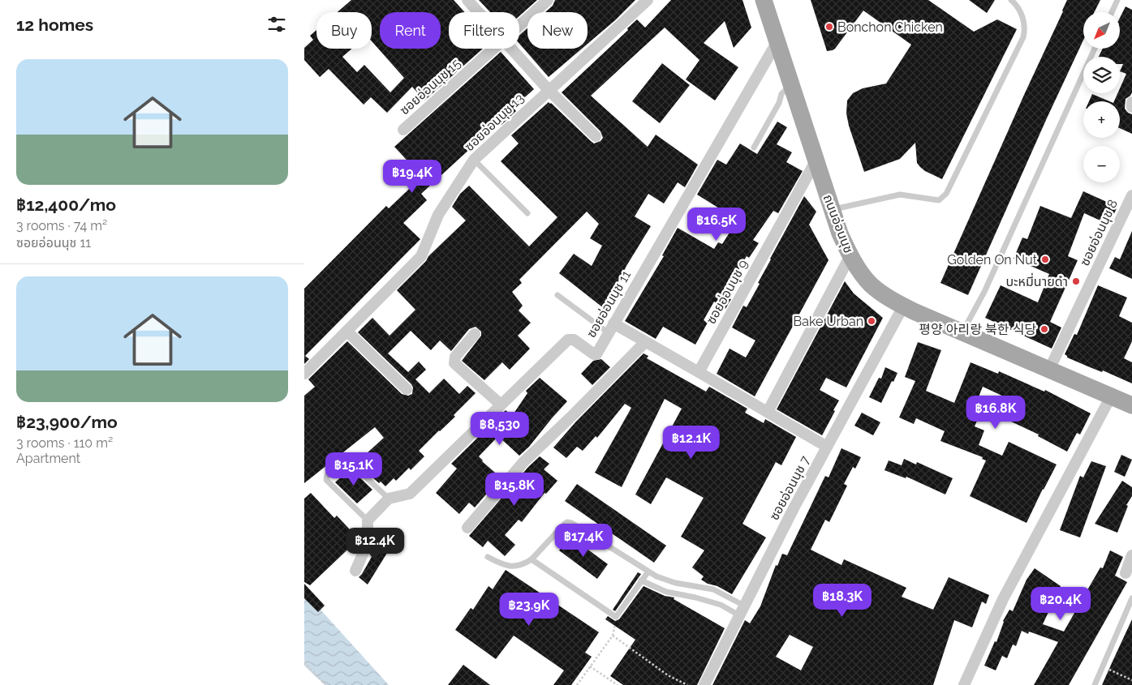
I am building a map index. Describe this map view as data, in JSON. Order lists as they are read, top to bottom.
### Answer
{
  "streets": {
    "main road": ["ถนนอ่อนนุช"],
    "street": [
      "ซอยอ่อนนุช 15",
      "ซอยอ่อนนุช 13",
      "ซอยอ่อนนุช 8",
      "ซอยอ่อนนุช 9",
      "ซอยอ่อนนุช 11",
      "ซอยอ่อนนุช 7"
    ]
  },
  "crossings": [
    ["ถนนอ่อนนุช", "ซอยอ่อนนุช 8"],
    ["ถนนอ่อนนุช", "ซอยอ่อนนุช 9"],
    ["ถนนอ่อนนุช", "ซอยอ่อนนุช 11"],
    ["ถนนอ่อนนุช", "ซอยอ่อนนุช 7"]
  ],
  "places": [
    "Bonchon Chicken",
    "Golden On Nut",
    "บะหมี่นายดำ",
    "Bake Urban",
    "평양 아리랑 북한 식당"
  ],
  "north": "bottom left",
  "page": {
    "heading": "12 homes",
    "map_buttons": ["+", "−"],
    "chip": [
      "Buy",
      "Rent",
      "Filters",
      "New"
    ],
    "list": [
      {
        "name": "฿12,400/mo",
        "note": "3 rooms · 74 m² · ซอยอ่อนนุช 11"
      },
      {
        "name": "฿23,900/mo",
        "note": "3 rooms · 110 m² · Apartment"
      }
    ],
    "price": [
      "฿19.4K",
      "฿16.5K",
      "฿16.8K",
      "฿8,530",
      "฿12.1K",
      "฿15.1K",
      "฿15.8K",
      "฿17.4K",
      "฿12.4K",
      "฿18.3K",
      "฿20.4K",
      "฿23.9K"
    ]
  }
}
